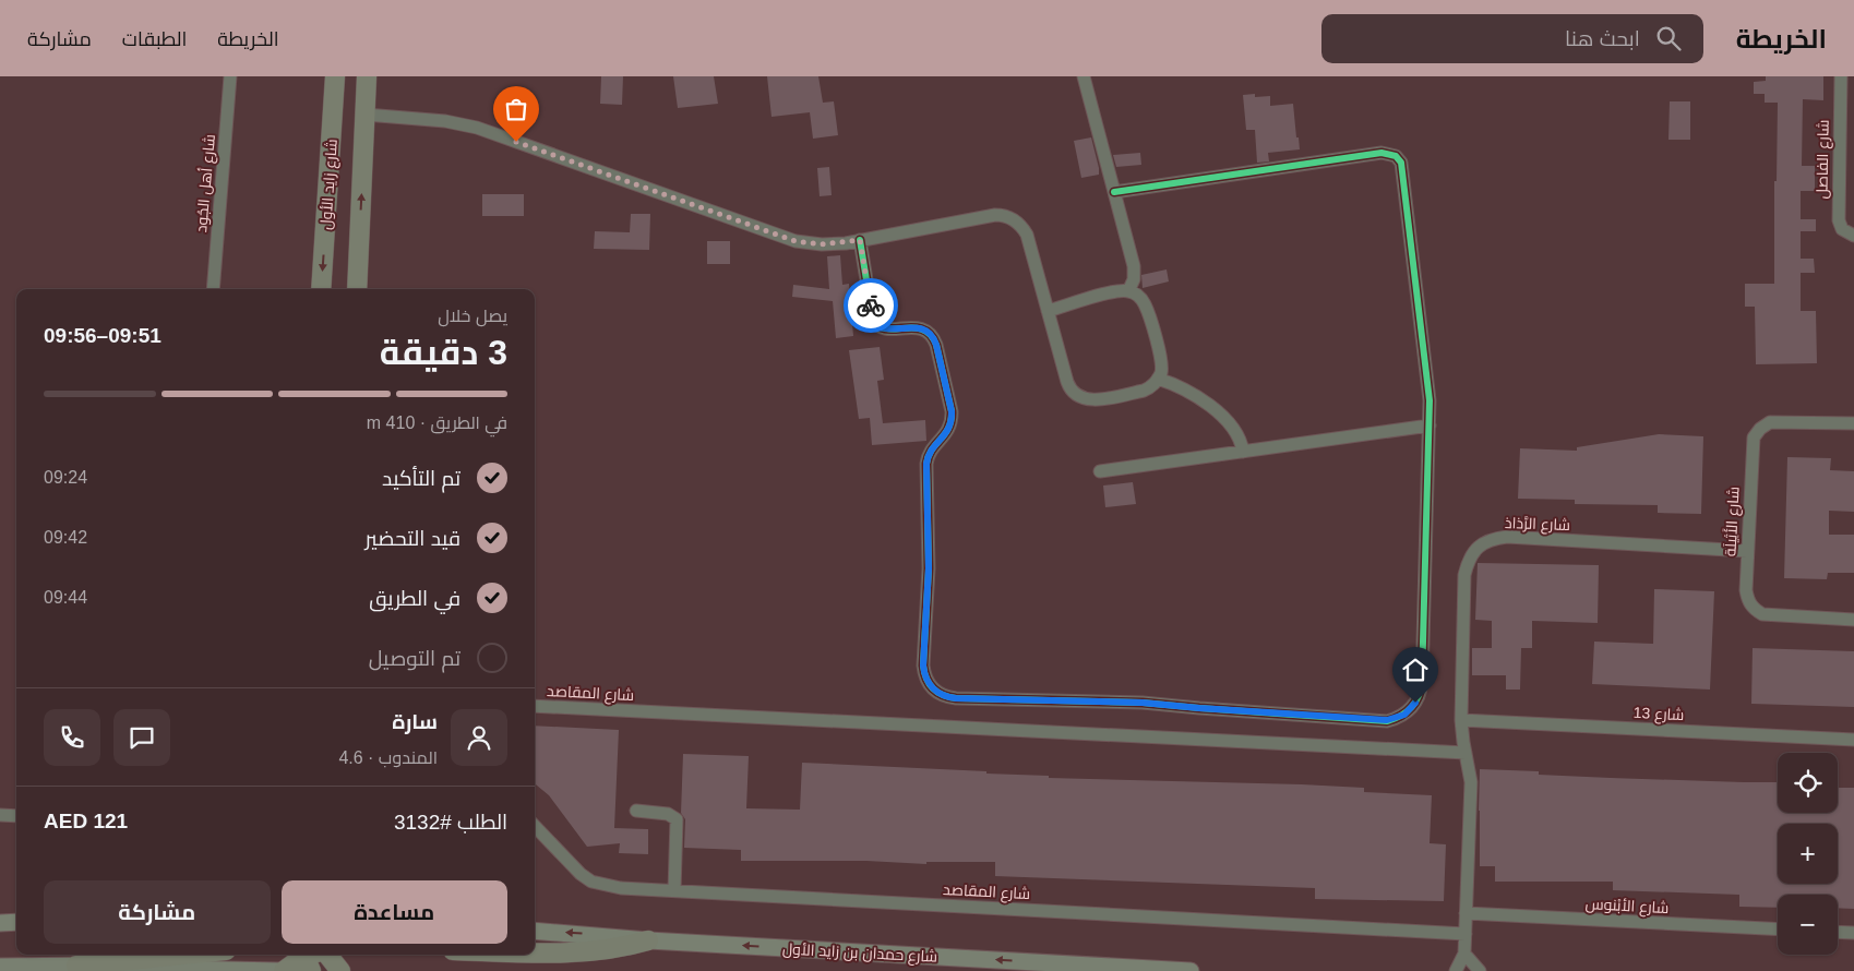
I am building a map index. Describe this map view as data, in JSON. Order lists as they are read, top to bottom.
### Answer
{
  "streets": {
    "main road": ["شارع زايد الأول", "شارع حمدان بن زايد الأول"],
    "street": [
      "شارع الفاصل",
      "شارع أهل الجُود",
      "شارع الأَثِيلَة",
      "شارع الرَّذاذ",
      "شارع المقاصد",
      "شارع 13",
      "شارع الأبْنوس"
    ]
  },
  "crossings": [
    ["شارع الأَثِيلَة", "شارع الرَّذاذ"],
    ["شارع الرَّذاذ", "شارع المقاصد"],
    ["شارع الرَّذاذ", "شارع 13"],
    ["شارع الرَّذاذ", "شارع الأبْنوس"]
  ],
  "one_way": ["شارع حمدان بن زايد الأول"],
  "page": {
    "header": "الخريطة",
    "search": "ابحث هنا",
    "nav": ["الخريطة", "الطبقات", "مشاركة"],
    "heading": ["3 دقيقة", "يصل خلال", "09:51–09:56"],
    "panel": [
      "سارة",
      "المندوب · 4.6",
      "الطلب #3132",
      "AED 121"
    ],
    "bar": "في الطريق · 410 m",
    "list": [
      ["تم التأكيد", "09:24"],
      ["قيد التحضير", "09:42"],
      ["في الطريق", "09:44"],
      "تم التوصيل"
    ],
    "map_buttons": ["+", "−"],
    "buttons": ["مساعدة", "مشاركة"]
  }
}
